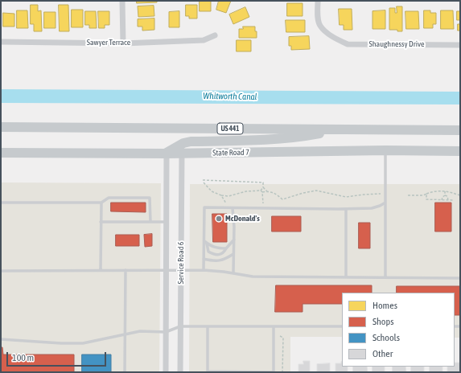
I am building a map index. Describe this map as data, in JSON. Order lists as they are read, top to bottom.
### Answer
{
  "streets": {
    "main road": ["US 441", "State Road 7"],
    "street": ["Sawyer Terrace", "Shaughnessy Drive", "Service Road 6"]
  },
  "crossings": [
    ["State Road 7", "Service Road 6"]
  ],
  "water": ["Whitworth Canal"],
  "places": ["McDonald's"],
  "legend": [
    "Homes",
    "Shops",
    "Schools",
    "Other"
  ],
  "scale_bar": "100 m"
}
